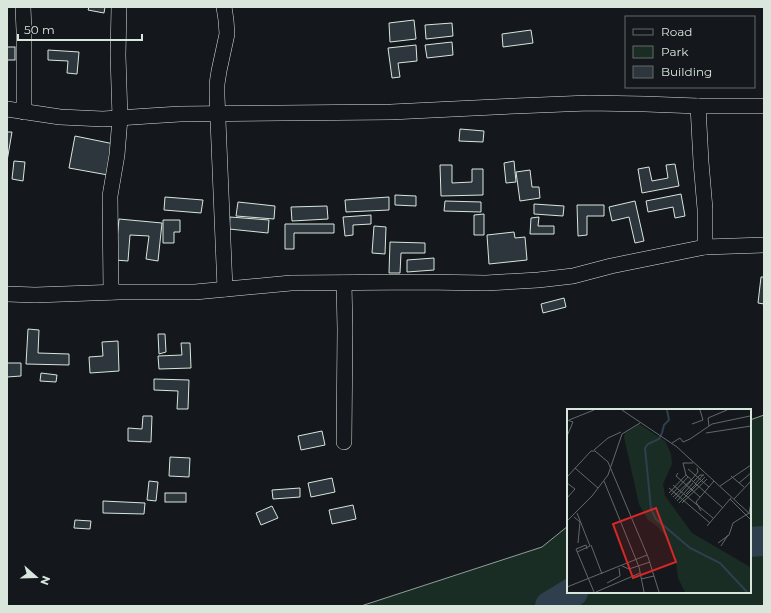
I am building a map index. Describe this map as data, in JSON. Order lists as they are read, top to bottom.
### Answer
{
  "legend": ["Road", "Park", "Building"],
  "scale_bar": "50 m",
  "north": "right"
}
